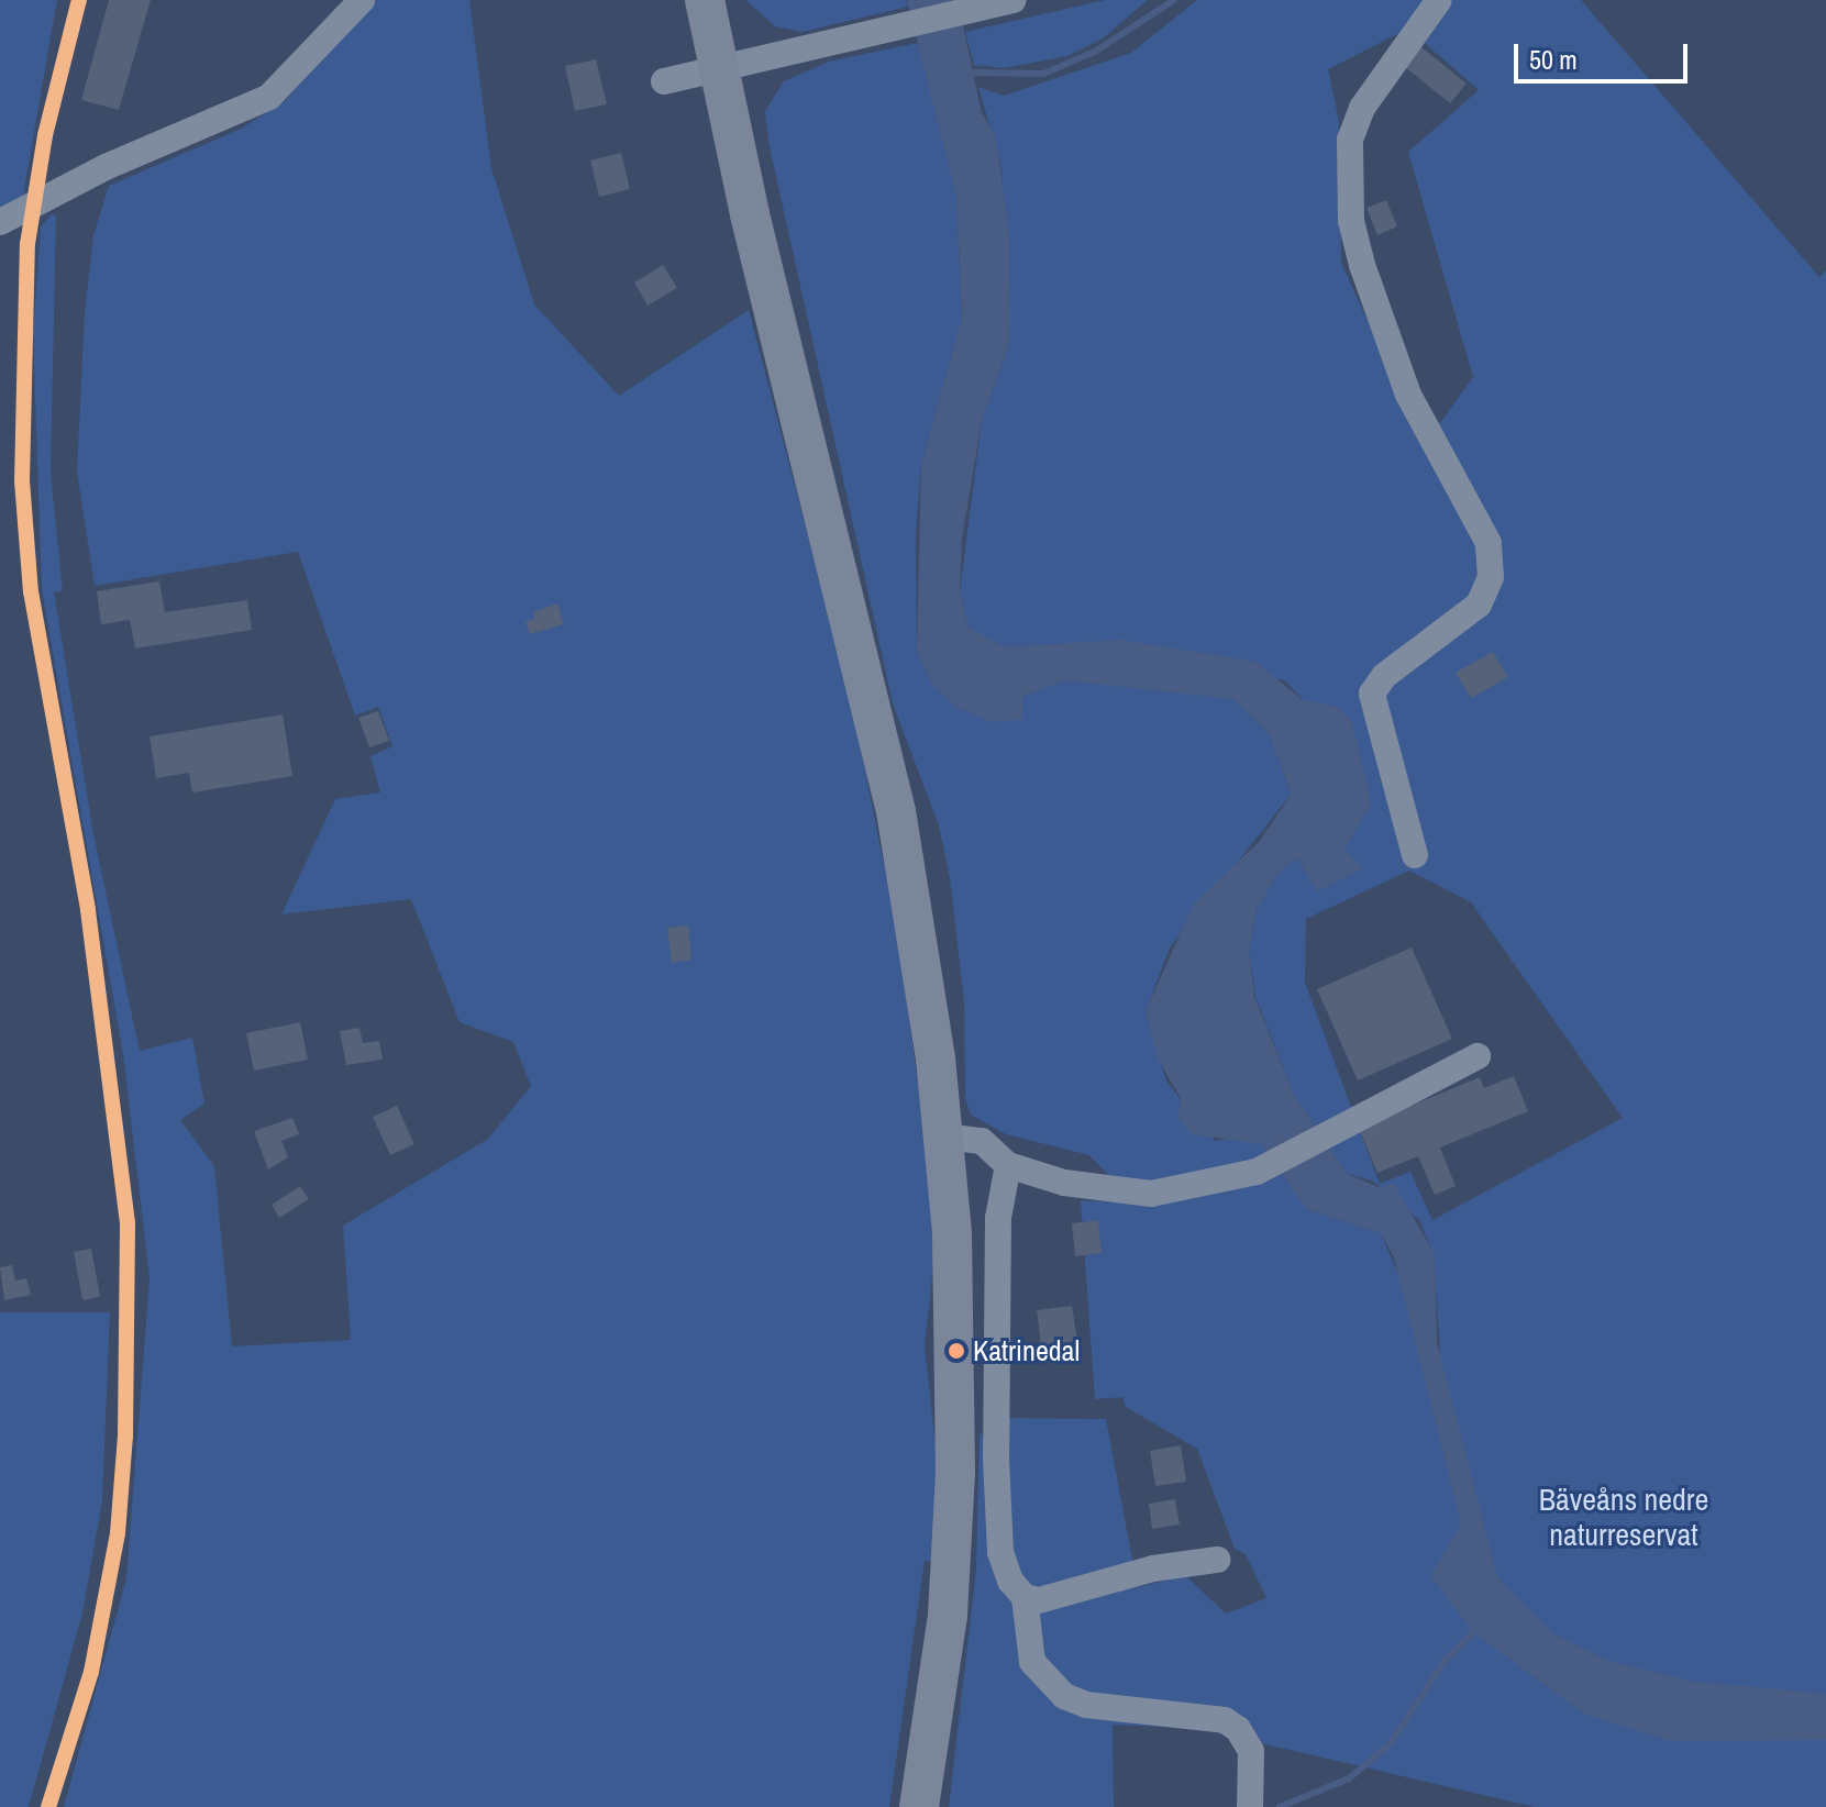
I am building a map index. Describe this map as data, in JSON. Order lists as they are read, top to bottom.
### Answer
{
  "parks": ["Bäveåns nedre naturreservat"],
  "places": ["Katrinedal"],
  "scale_bar": "50 m"
}
